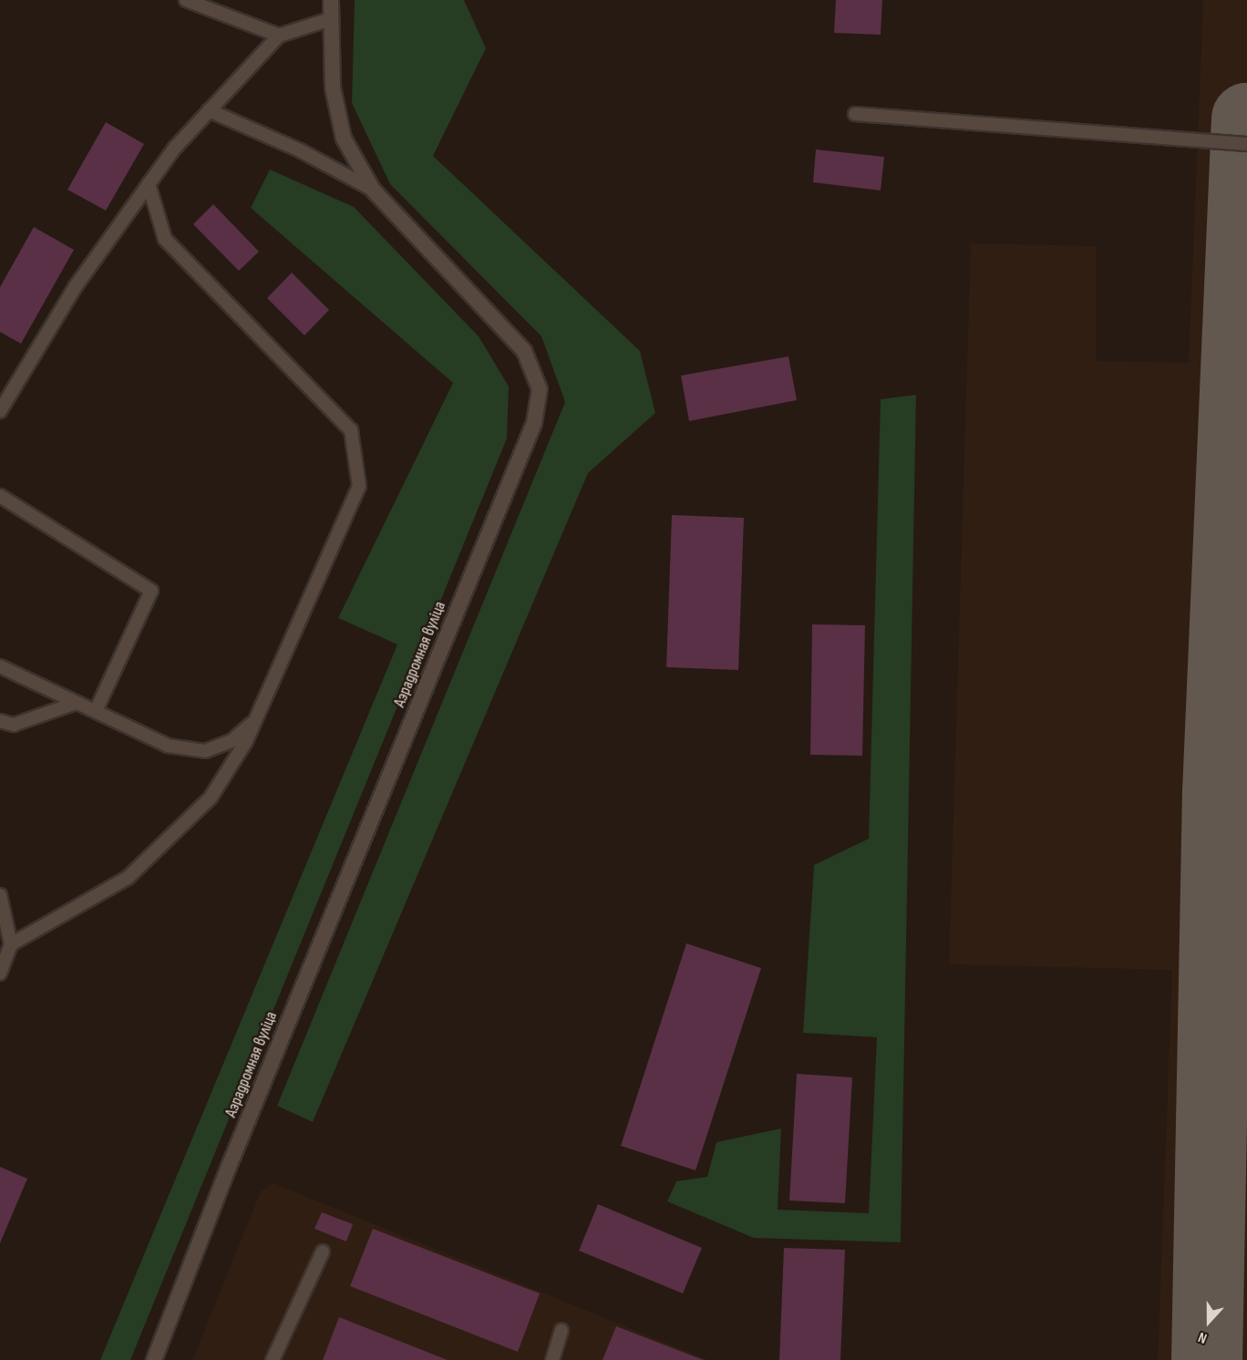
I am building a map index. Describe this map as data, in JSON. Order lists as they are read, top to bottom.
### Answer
{
  "streets": {
    "street": ["Аэрадромная вуліца"]
  },
  "north": "bottom"
}
